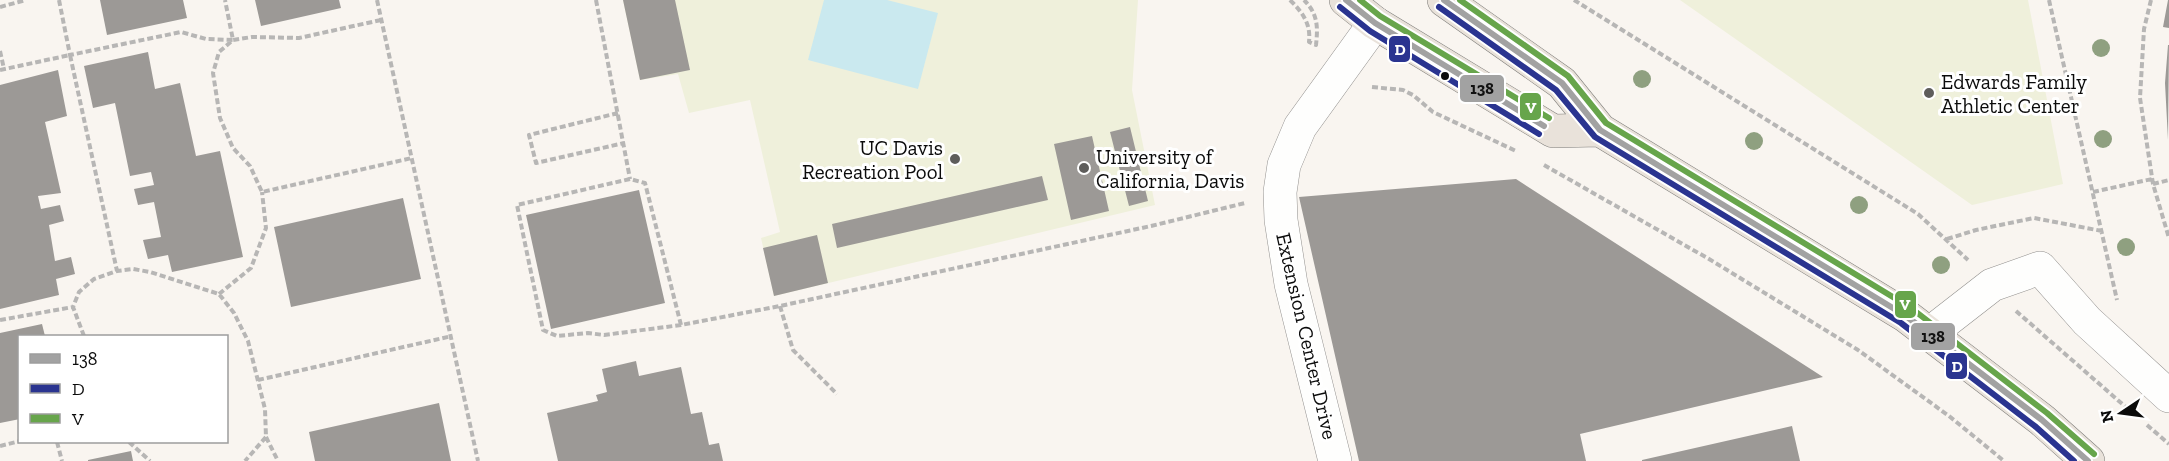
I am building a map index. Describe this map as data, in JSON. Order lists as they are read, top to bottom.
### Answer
{
  "streets": {
    "street": ["Extension Center Drive"]
  },
  "places": ["Edwards Family Athletic Center", "UC Davis Recreation Pool", "University of California, Davis"],
  "lines": ["transit line 138", "transit line V", "transit line D"],
  "legend": ["138", "D", "V"],
  "north": "left"
}
